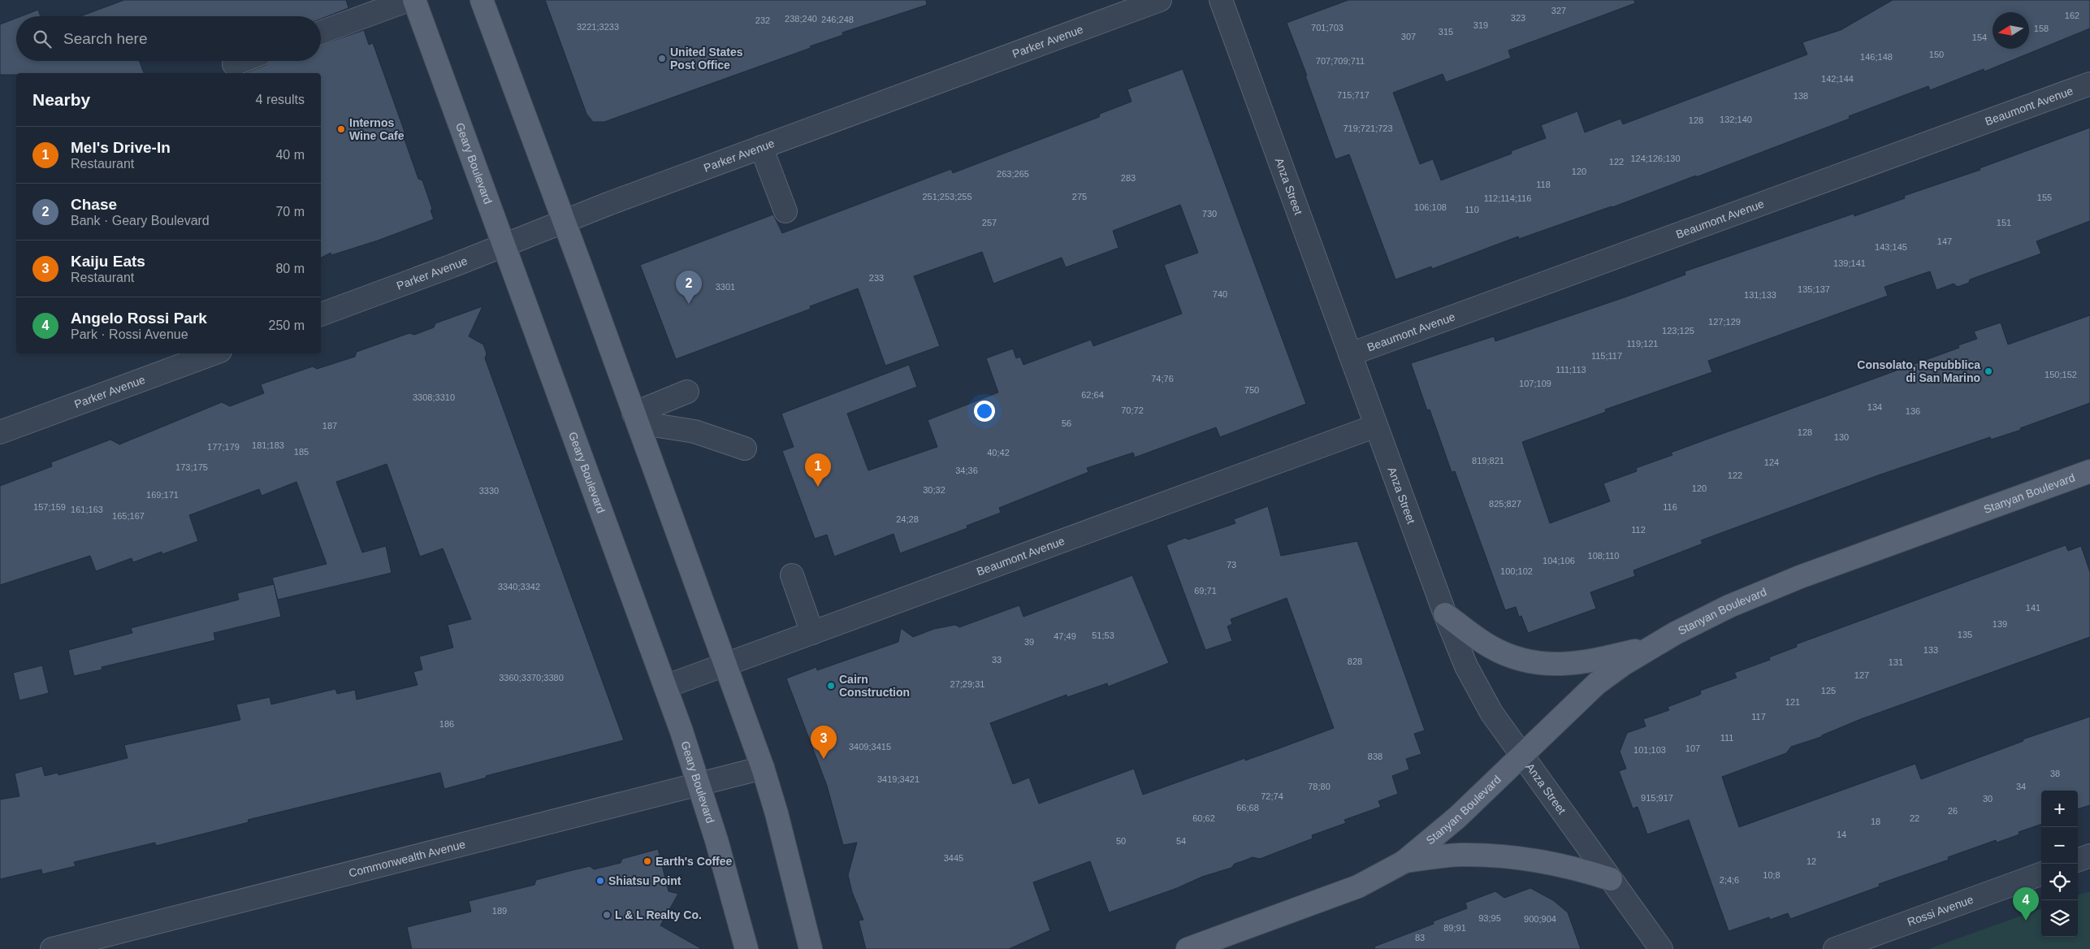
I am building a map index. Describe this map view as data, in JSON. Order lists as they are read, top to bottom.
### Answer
{
  "streets": {
    "main road": ["Geary Boulevard", "Stanyan Boulevard"],
    "street": [
      "Parker Avenue",
      "Beaumont Avenue",
      "Anza Street",
      "Commonwealth Avenue",
      "Rossi Avenue"
    ]
  },
  "crossings": [
    ["Parker Avenue", "Geary Boulevard"],
    ["Beaumont Avenue", "Geary Boulevard"],
    ["Beaumont Avenue", "Anza Street"],
    ["Geary Boulevard", "Commonwealth Avenue"],
    ["Anza Street", "Stanyan Boulevard"]
  ],
  "places": [
    "United States Post Office",
    "Internos Wine Cafe",
    "Consolato, Repubblica di San Marino",
    "Cairn Construction",
    "Earth's Coffee",
    "Shiatsu Point",
    "L & L Realty Co."
  ],
  "house_numbers": [
    "327",
    "162",
    "323",
    "238;240",
    "246;248",
    "232",
    "319",
    "3221;3233",
    "701;703",
    "158",
    "315",
    "307",
    "154",
    "150",
    "146;148",
    "707;709;711",
    "142;144",
    "715;717",
    "138",
    "132;140",
    "128",
    "719;721;723",
    "124;126;130",
    "122",
    "120",
    "263;265",
    "283",
    "118",
    "251;253;255",
    "275",
    "155",
    "112;114;116",
    "106;108",
    "110",
    "730",
    "257",
    "151",
    "147",
    "143;145",
    "139;141",
    "233",
    "3301",
    "135;137",
    "740",
    "131;133",
    "127;129",
    "123;125",
    "119;121",
    "115;117",
    "111;113",
    "150;152",
    "74;76",
    "107;109",
    "750",
    "62;64",
    "3308;3310",
    "134",
    "70;72",
    "136",
    "56",
    "187",
    "128",
    "130",
    "181;183",
    "177;179",
    "185",
    "40;42",
    "819;821",
    "124",
    "173;175",
    "34;36",
    "122",
    "120",
    "30;32",
    "3330",
    "169;171",
    "825;827",
    "157;159",
    "116",
    "161;163",
    "165;167",
    "24;28",
    "112",
    "108;110",
    "104;106",
    "73",
    "100;102",
    "3340;3342",
    "69;71",
    "141",
    "139",
    "135",
    "51;53",
    "47;49",
    "39",
    "133",
    "33",
    "828",
    "131",
    "127",
    "3360;3370;3380",
    "27;29;31",
    "125",
    "121",
    "117",
    "186",
    "111",
    "3409;3415",
    "107",
    "101;103",
    "838",
    "38",
    "3419;3421",
    "78;80",
    "34",
    "72;74",
    "915;917",
    "30",
    "66;68",
    "26",
    "60;62",
    "22",
    "18",
    "14",
    "50",
    "54",
    "3445",
    "12",
    "10;8",
    "2;4;6",
    "189",
    "93;95",
    "900;904",
    "89;91",
    "83"
  ],
  "north": "left",
  "page": {
    "search": "Search here",
    "heading": ["Nearby", "4 results"],
    "list": [
      {
        "mark": "1",
        "name": "Mel's Drive-In",
        "note": "Restaurant",
        "value": "40 m"
      },
      {
        "mark": "2",
        "name": "Chase",
        "note": "Bank · Geary Boulevard",
        "value": "70 m"
      },
      {
        "mark": "3",
        "name": "Kaiju Eats",
        "note": "Restaurant",
        "value": "80 m"
      },
      {
        "mark": "4",
        "name": "Angelo Rossi Park",
        "note": "Park · Rossi Avenue",
        "value": "250 m"
      }
    ],
    "pins": [
      "2",
      "1",
      "3",
      "4"
    ],
    "map_buttons": ["+", "−"]
  }
}
